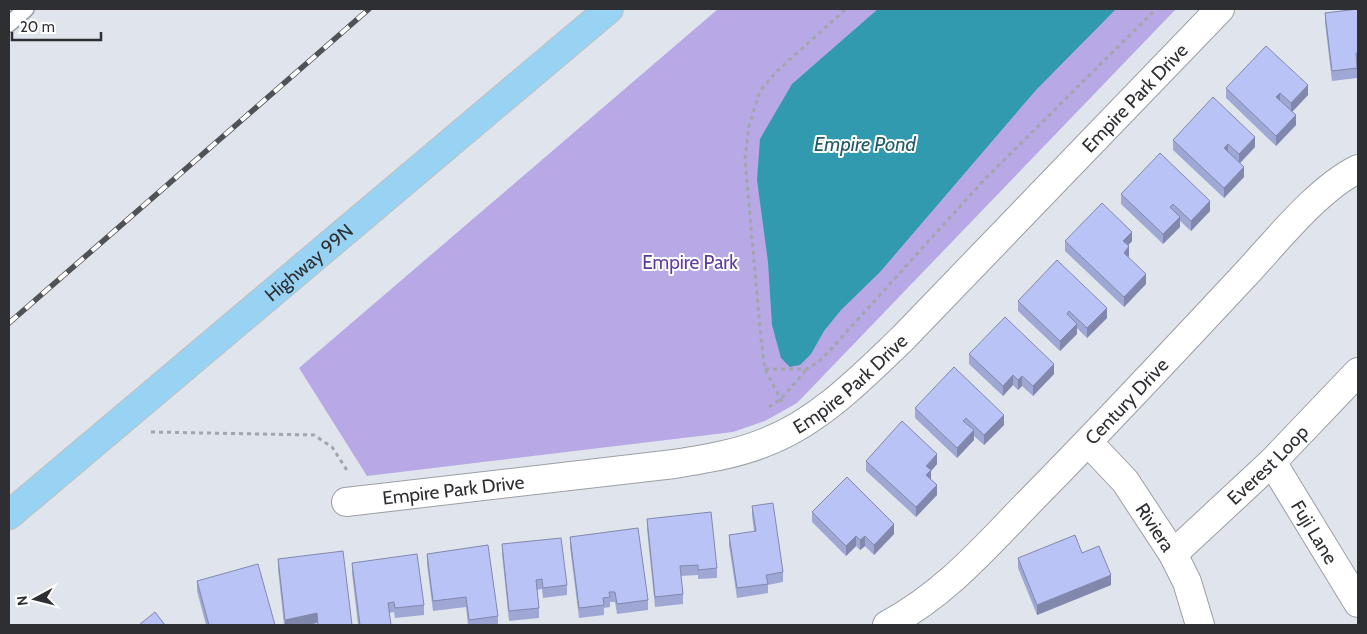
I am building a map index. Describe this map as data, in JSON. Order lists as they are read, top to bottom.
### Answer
{
  "streets": {
    "main road": ["Highway 99N"],
    "street": [
      "Empire Park Drive",
      "Century Drive",
      "Everest Loop",
      "Riviera",
      "Fuji Lane"
    ]
  },
  "crossings": [
    ["Century Drive", "Riviera"],
    ["Everest Loop", "Riviera"],
    ["Everest Loop", "Fuji Lane"]
  ],
  "water": ["Empire Pond"],
  "parks": ["Empire Park"],
  "scale_bar": "20 m",
  "north": "left"
}
